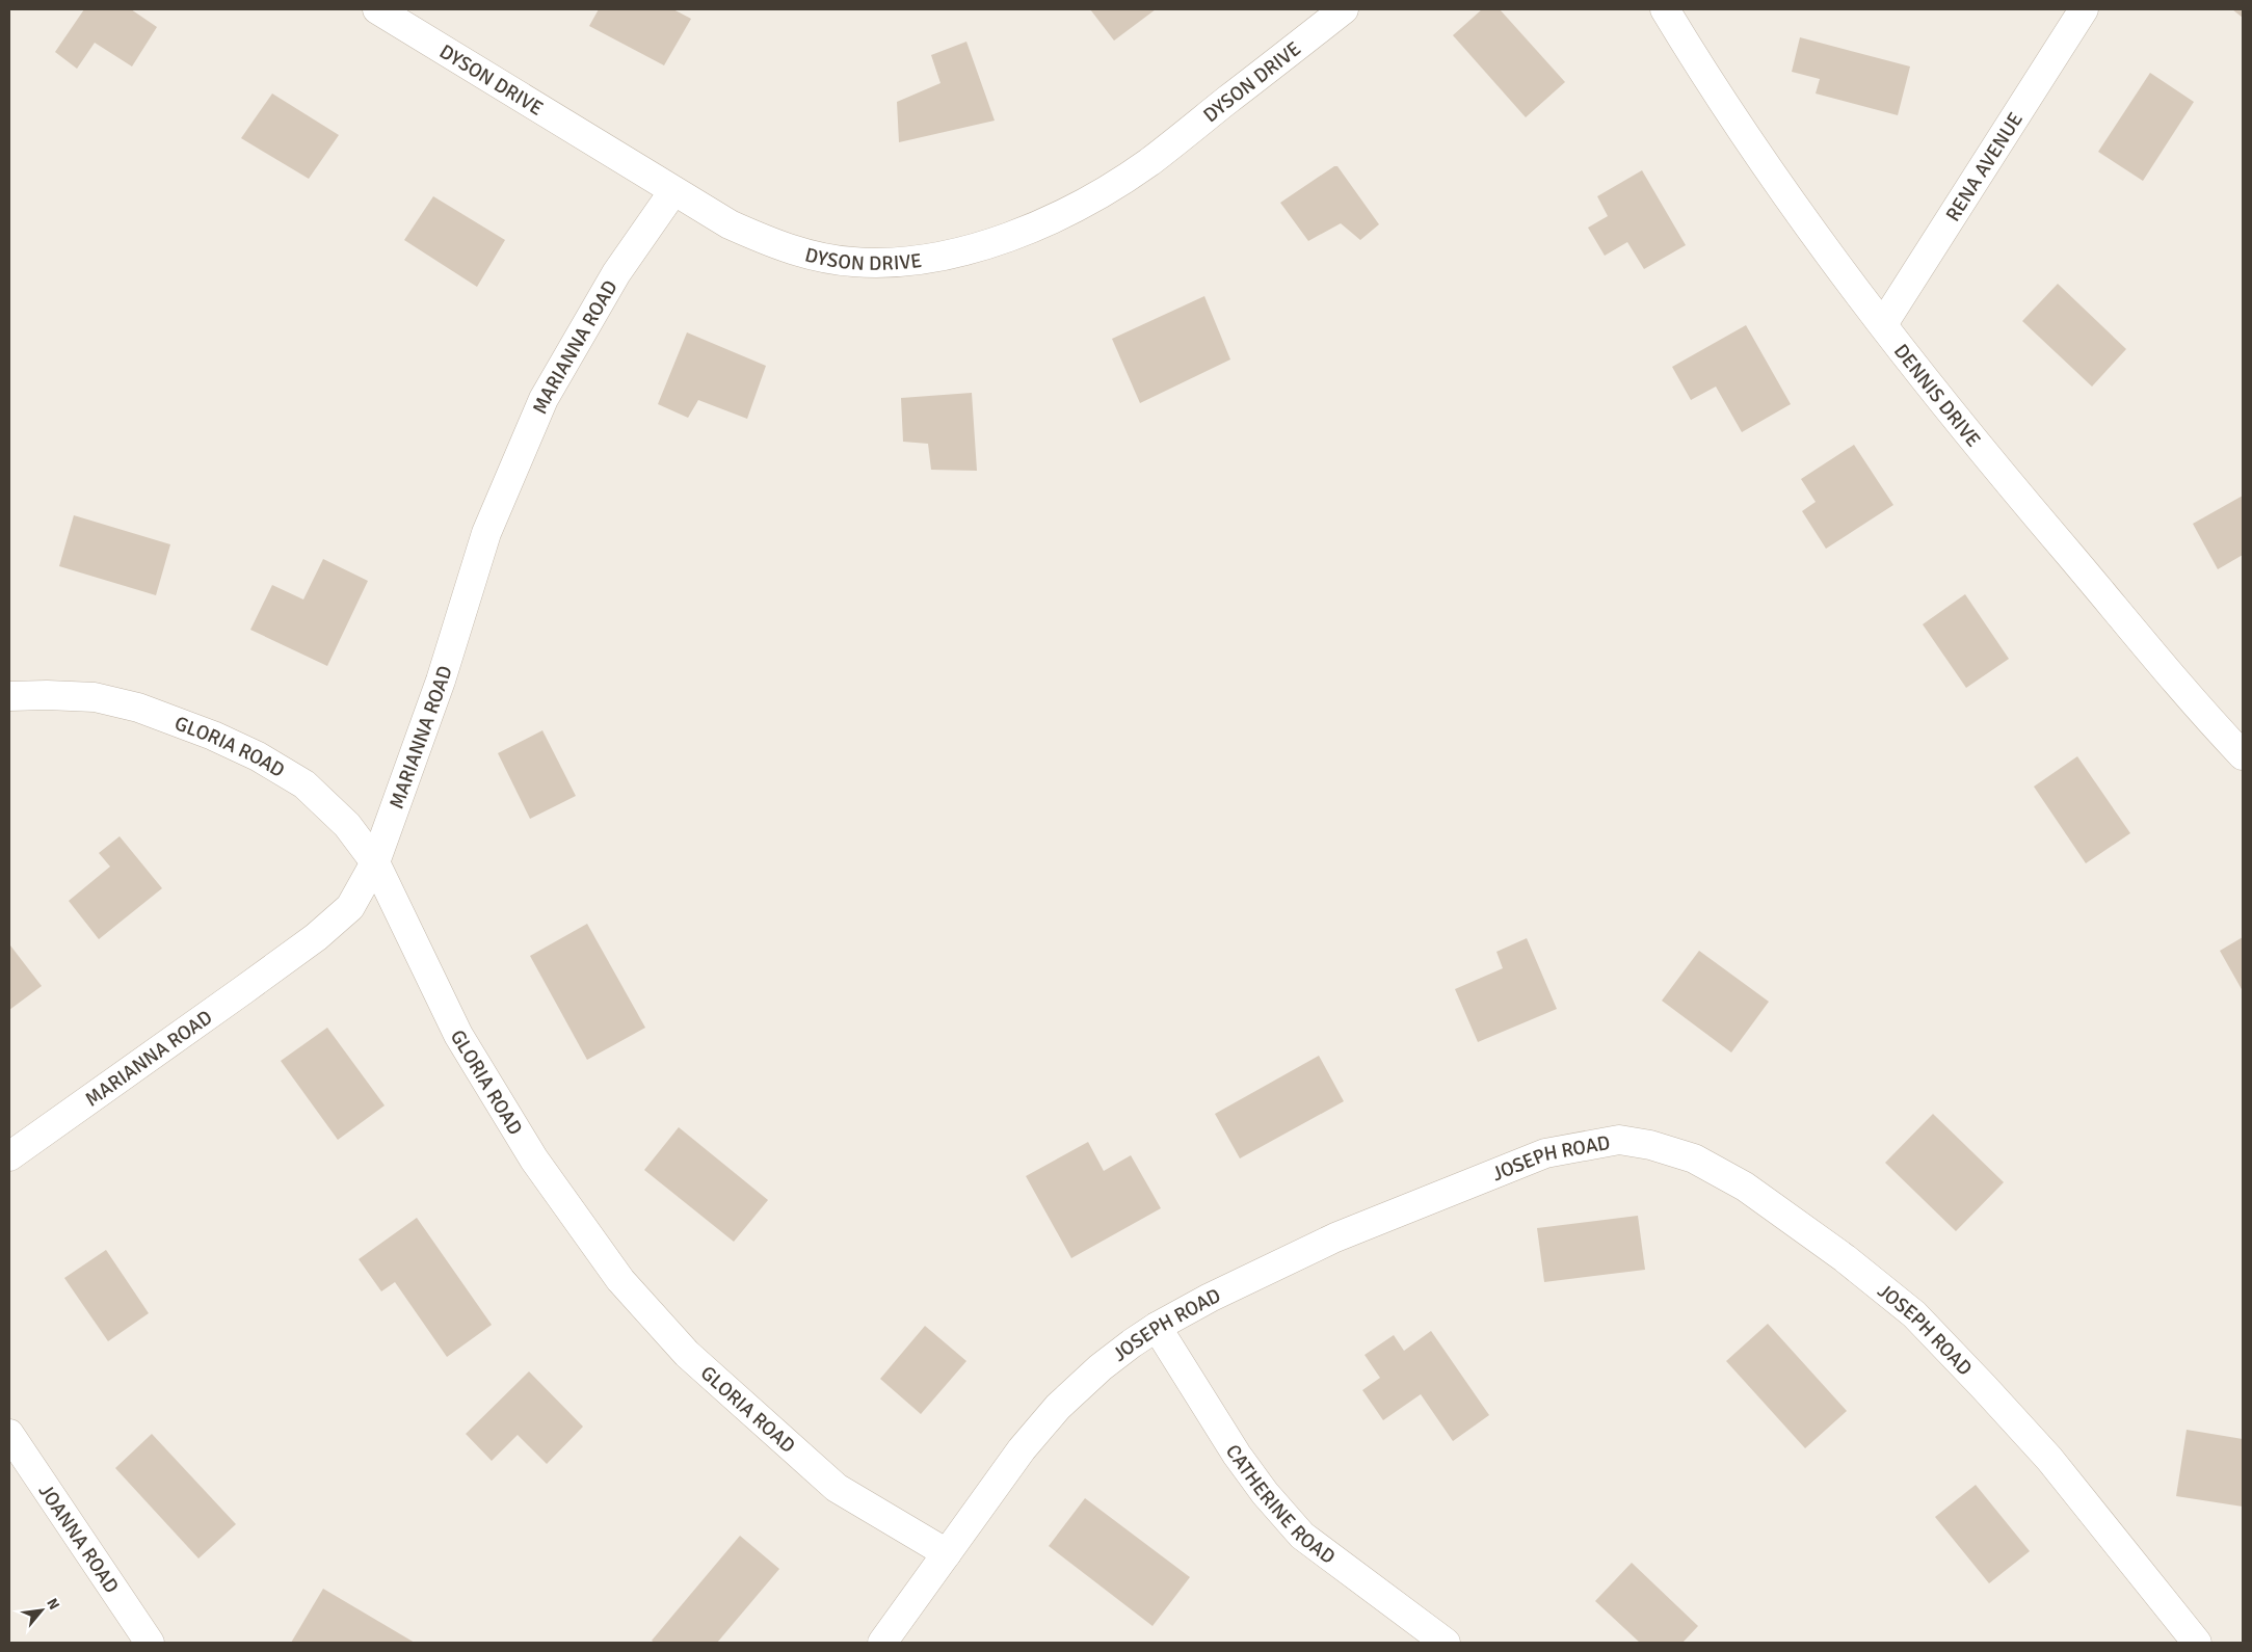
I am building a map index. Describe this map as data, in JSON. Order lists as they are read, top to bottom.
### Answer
{
  "streets": {
    "street": [
      "DYSON DRIVE",
      "RENA AVENUE",
      "MARIANNA ROAD",
      "DENNIS DRIVE",
      "GLORIA ROAD",
      "JOSEPH ROAD",
      "CATHERINE ROAD",
      "JOANNA ROAD"
    ]
  },
  "crossings": [
    ["DYSON DRIVE", "MARIANNA ROAD"],
    ["RENA AVENUE", "DENNIS DRIVE"],
    ["MARIANNA ROAD", "GLORIA ROAD"],
    ["GLORIA ROAD", "JOSEPH ROAD"],
    ["JOSEPH ROAD", "CATHERINE ROAD"]
  ],
  "north": "top right"
}
